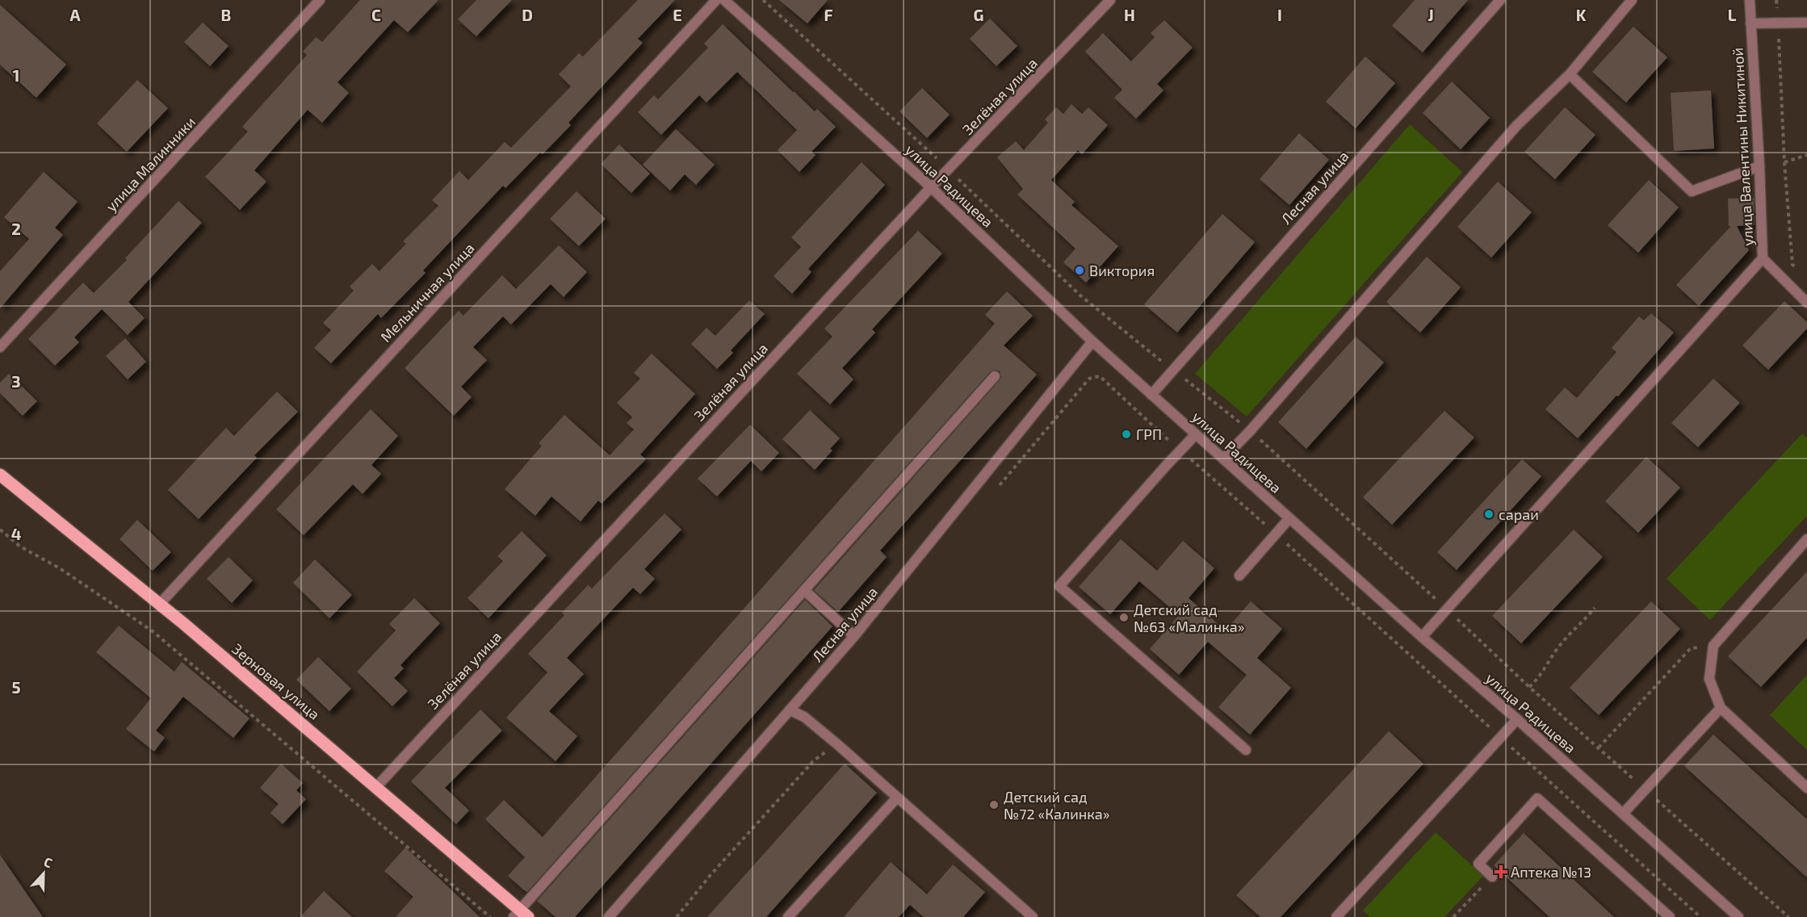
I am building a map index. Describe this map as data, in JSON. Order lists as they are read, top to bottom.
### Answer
{
  "streets": {
    "main road": ["Зерновая улица"],
    "street": [
      "Зелёная улица",
      "улица Валентины Никитиной",
      "улица Малинники",
      "улица Радищева",
      "Лесная улица",
      "Мельничная улица"
    ]
  },
  "crossings": [
    ["Зелёная улица", "улица Радищева"],
    ["Зелёная улица", "Зерновая улица"],
    ["улица Радищева", "Лесная улица"],
    ["Мельничная улица", "Зерновая улица"]
  ],
  "places": {
    "other": [
      "Виктория",
      "ГРП",
      "сараи",
      "Детский сад №63 «Малинка»",
      "Детский сад №72 «Калинка»"
    ],
    "health": ["Аптека №13"]
  },
  "north": "top",
  "grid": {
    "columns": [
      "A",
      "B",
      "C",
      "D",
      "E",
      "F",
      "G",
      "H",
      "I",
      "J",
      "K",
      "L"
    ],
    "rows": [
      "1",
      "2",
      "3",
      "4",
      "5"
    ]
  }
}
